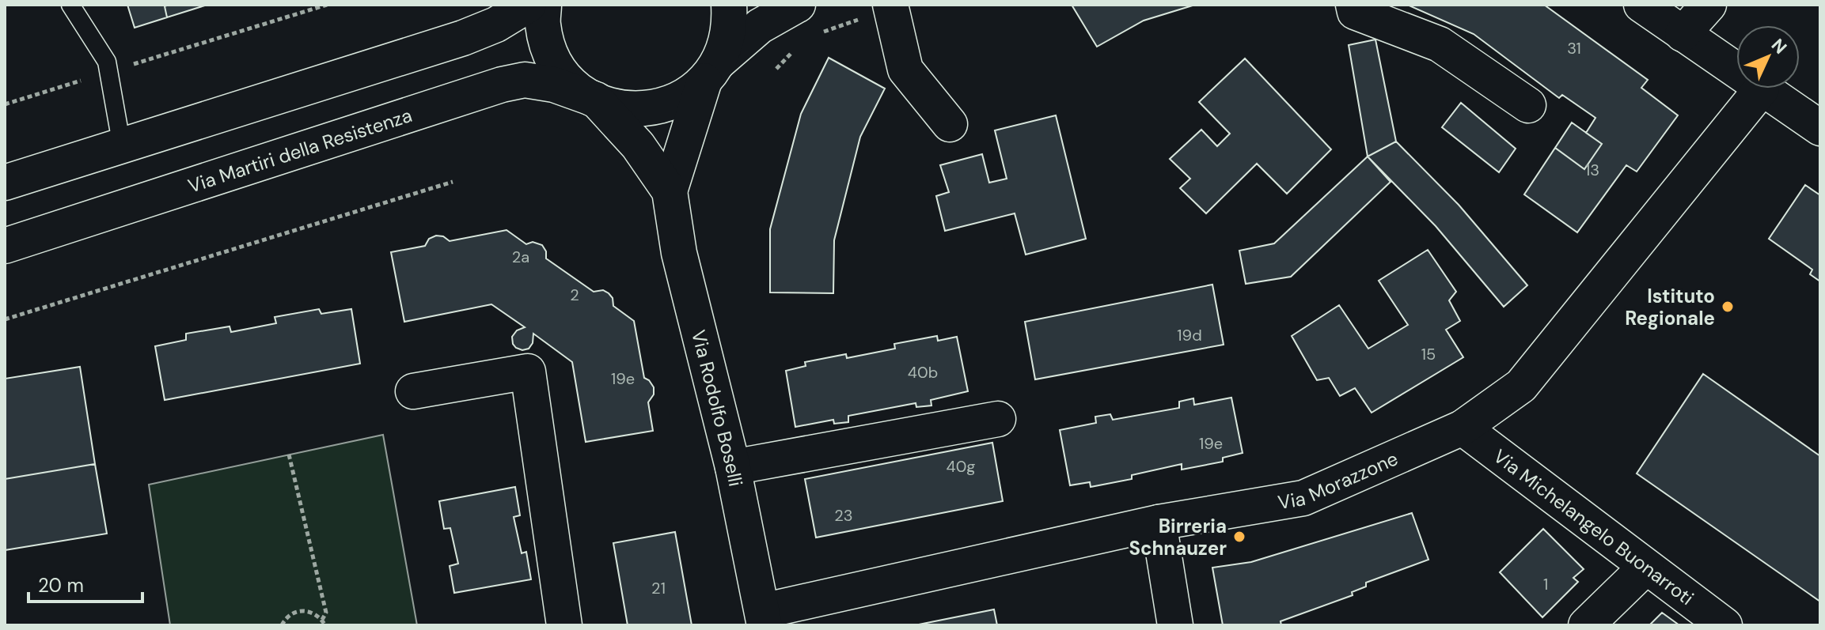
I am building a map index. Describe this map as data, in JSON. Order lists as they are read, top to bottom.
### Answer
{
  "streets": {
    "street": [
      "Via Martiri della Resistenza",
      "Via Rodolfo Boselli",
      "Via Morazzone",
      "Via Michelangelo Buonarroti"
    ]
  },
  "crossings": [
    ["Via Martiri della Resistenza", "Via Rodolfo Boselli"],
    ["Via Rodolfo Boselli", "Via Morazzone"],
    ["Via Morazzone", "Via Michelangelo Buonarroti"]
  ],
  "places": ["Istituto Regionale", "Birreria Schnauzer"],
  "house_numbers": [
    "31",
    "13",
    "2a",
    "2",
    "19d",
    "15",
    "40b",
    "19e",
    "19e",
    "40g",
    "23",
    "1",
    "21"
  ],
  "scale_bar": "20 m",
  "north": "top right"
}
